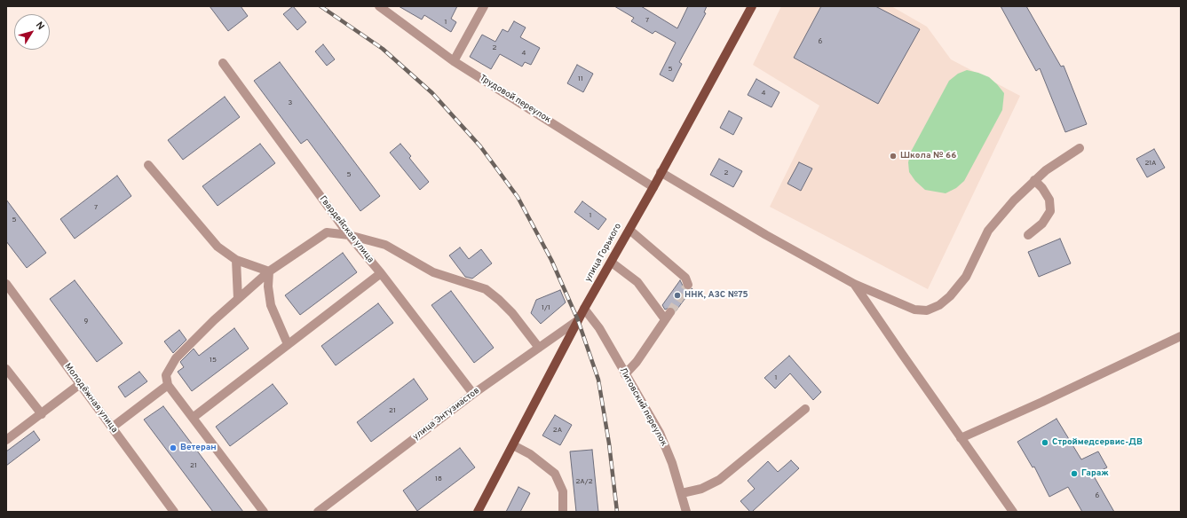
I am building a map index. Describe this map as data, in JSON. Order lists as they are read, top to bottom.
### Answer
{
  "streets": {
    "main road": ["улица Горького"],
    "street": [
      "Трудовой переулок",
      "Гвардейская улица",
      "Молодёжная улица",
      "Литовский переулок",
      "улица Энтузиастов"
    ]
  },
  "crossings": [
    ["Трудовой переулок", "улица Горького"],
    ["Гвардейская улица", "улица Энтузиастов"],
    ["улица Горького", "Литовский переулок"],
    ["улица Горького", "улица Энтузиастов"]
  ],
  "places": [
    "Школа № 66",
    "ННК, АЗС №75",
    "Строймедсервис-ДВ",
    "Ветеран",
    "Гараж"
  ],
  "house_numbers": [
    "7",
    "1",
    "6",
    "2",
    "4",
    "5",
    "11",
    "4",
    "3",
    "21А",
    "2",
    "5",
    "7",
    "1",
    "5",
    "1/1",
    "9",
    "15",
    "1",
    "21",
    "2А",
    "21",
    "18",
    "2А/2",
    "6"
  ],
  "north": "top right"
}
